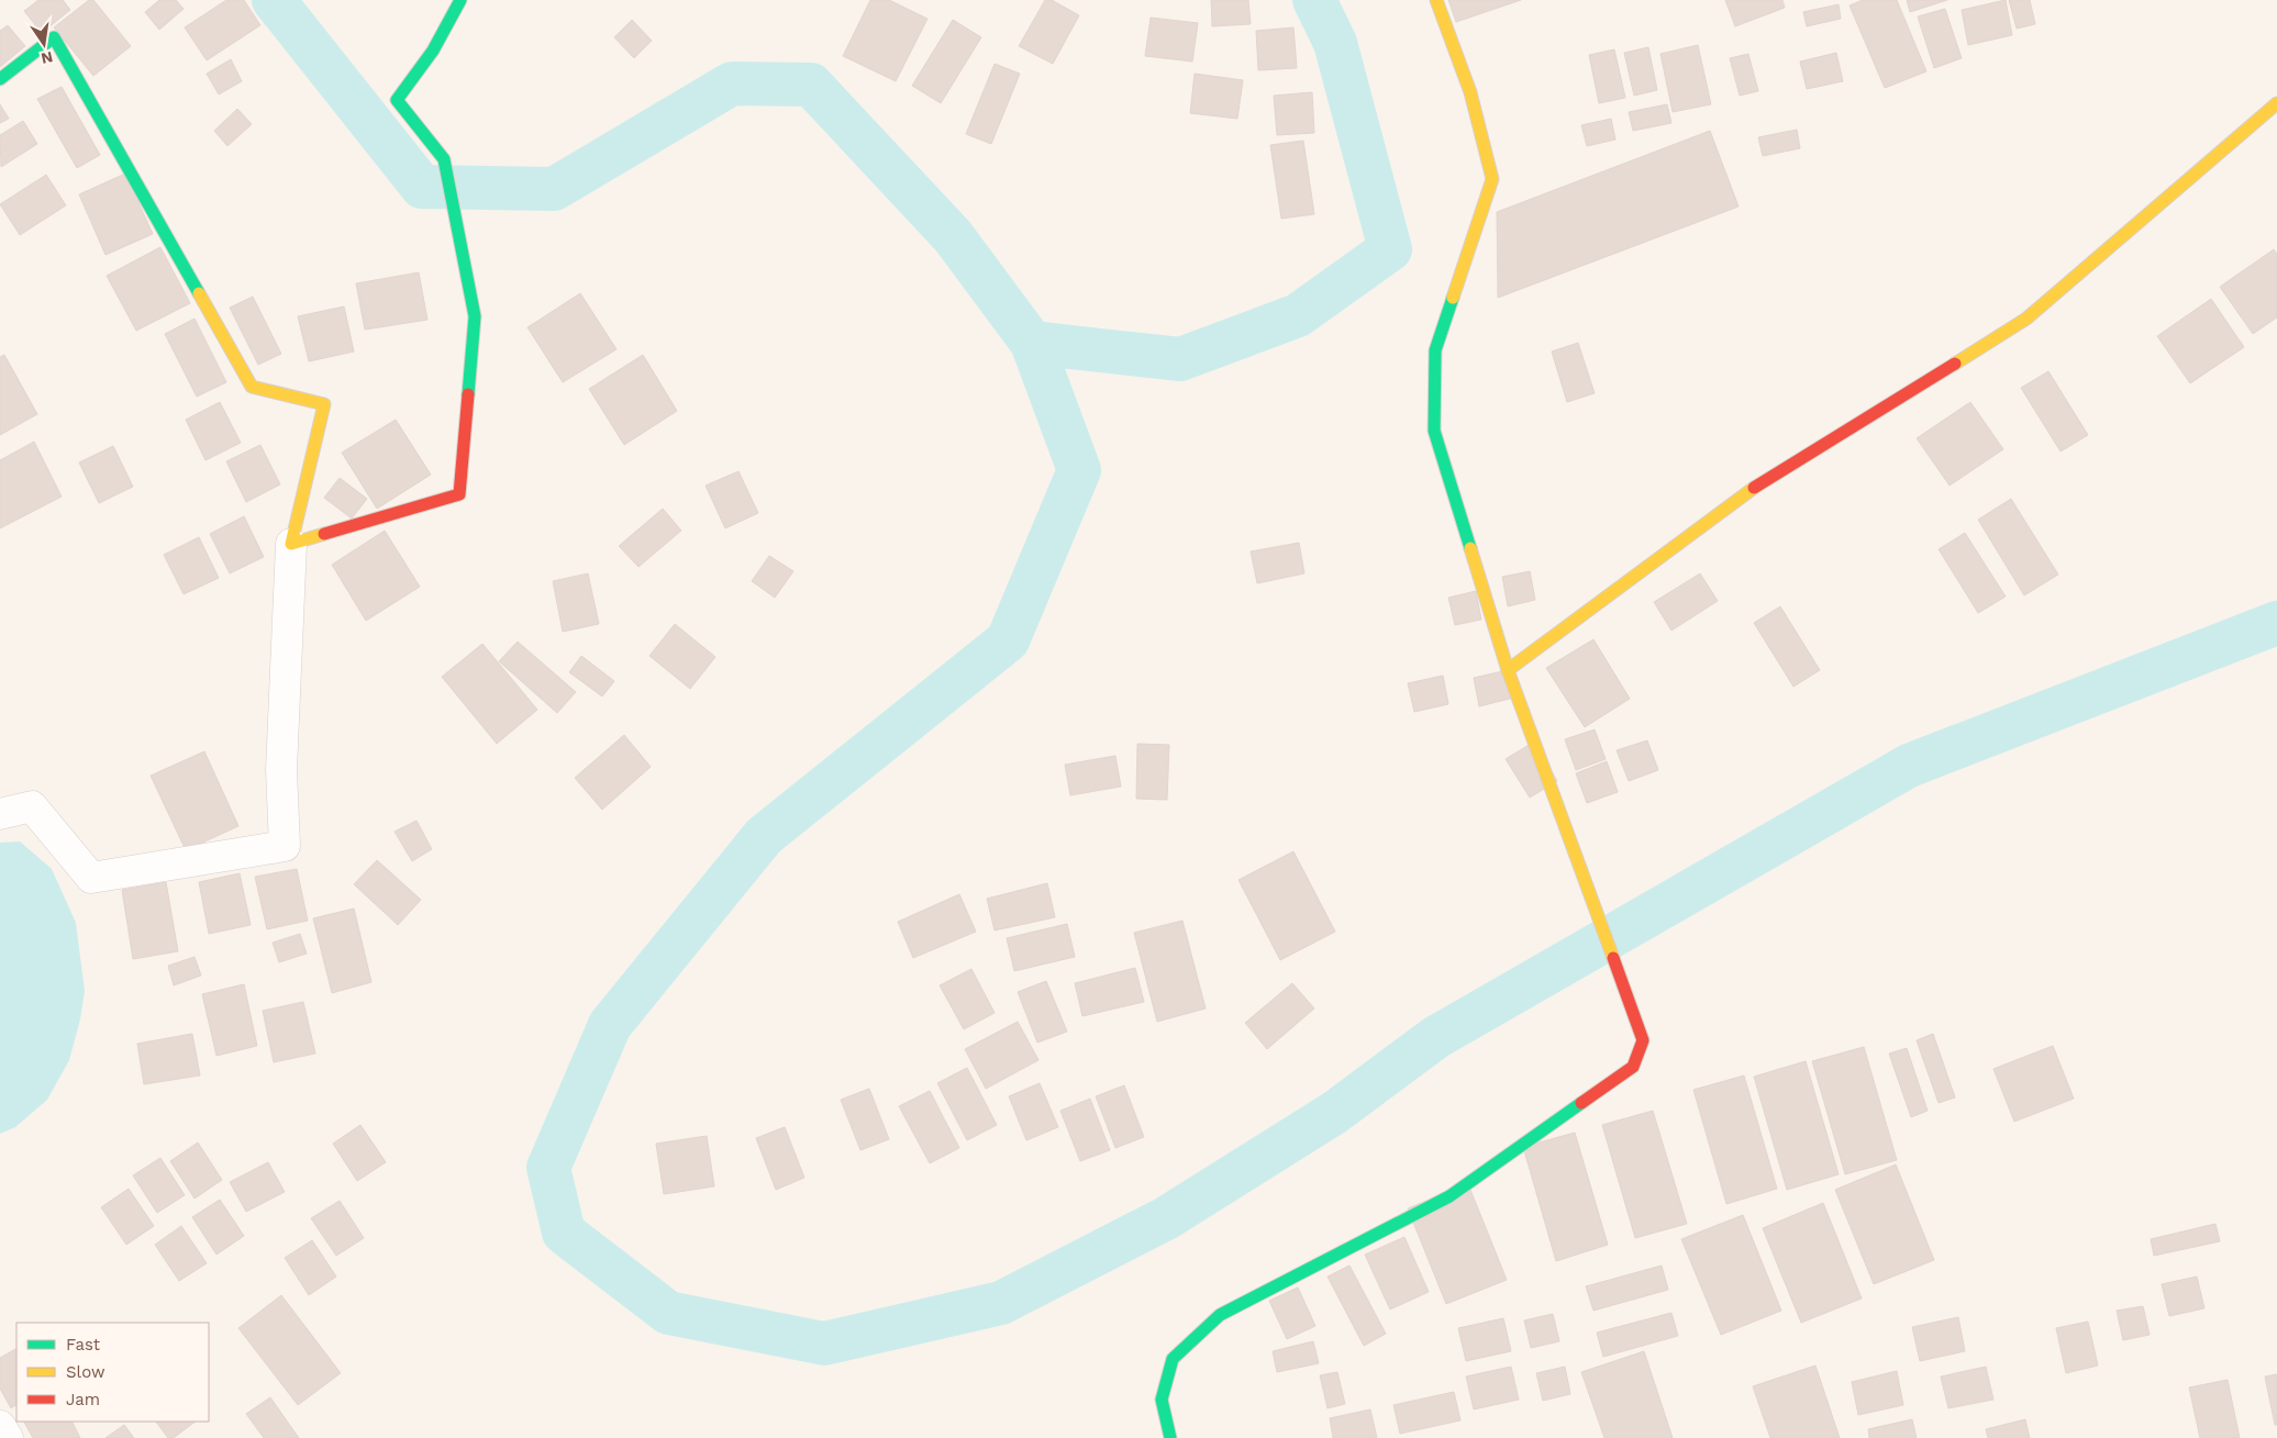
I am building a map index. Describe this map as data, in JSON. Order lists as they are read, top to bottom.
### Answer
{
  "legend": ["Fast", "Slow", "Jam"],
  "north": "bottom"
}
